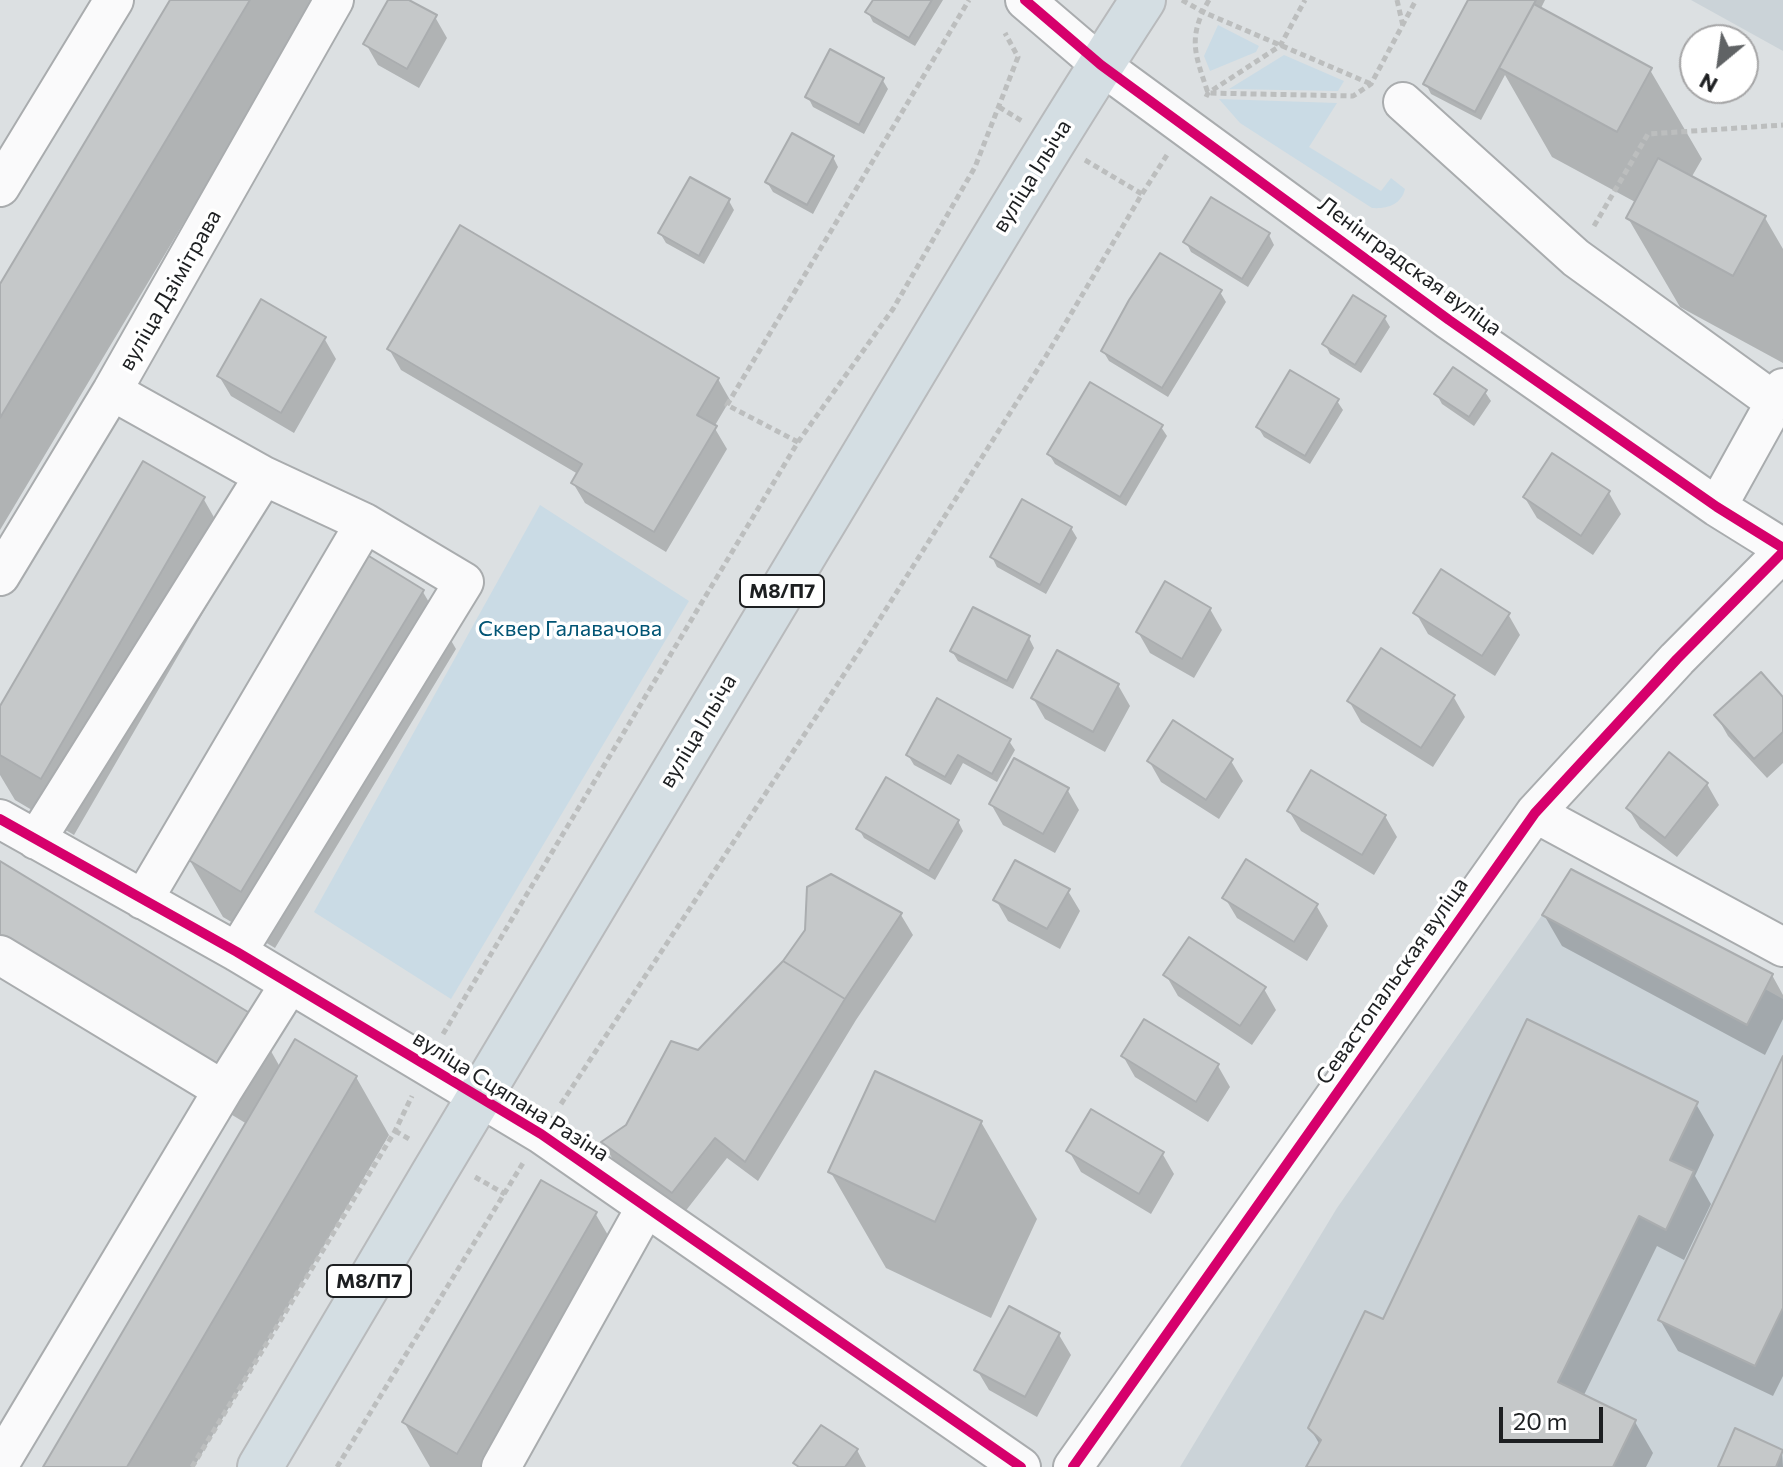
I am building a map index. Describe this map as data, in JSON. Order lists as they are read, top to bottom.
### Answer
{
  "streets": {
    "main road": ["вуліца Ільіча", "М8/П7"],
    "street": [
      "Ленінградская вуліца",
      "вуліца Дзімітрава",
      "Севастопальская вуліца",
      "вуліца Сцяпана Разіна"
    ]
  },
  "crossings": [
    ["вуліца Ільіча", "Ленінградская вуліца"],
    ["вуліца Ільіча", "вуліца Сцяпана Разіна"],
    ["Ленінградская вуліца", "Севастопальская вуліца"]
  ],
  "parks": ["Сквер Галавачова"],
  "scale_bar": "20 m",
  "north": "bottom left"
}
